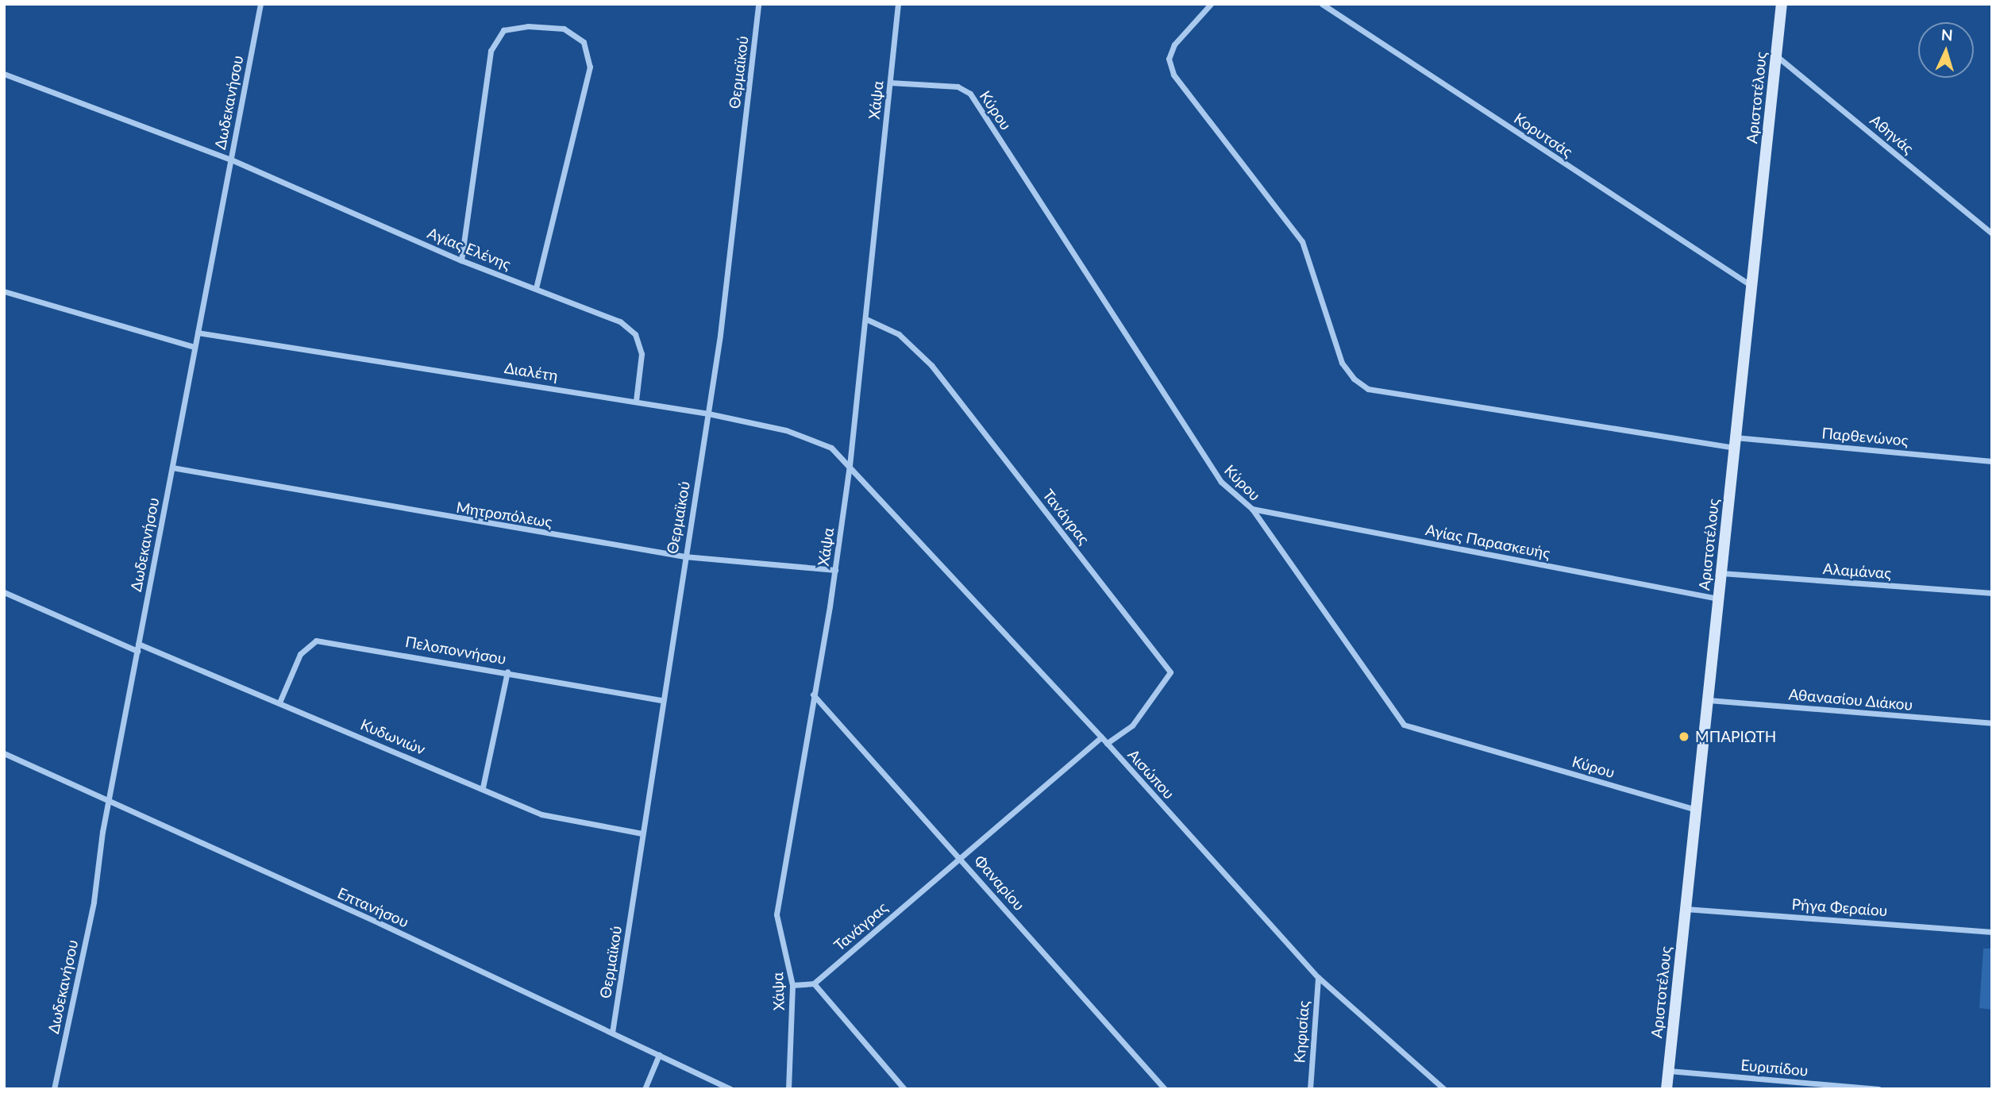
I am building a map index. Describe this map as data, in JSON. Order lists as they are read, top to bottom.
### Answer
{
  "streets": {
    "main road": ["Αριστοτέλους"],
    "street": [
      "Θερμαϊκού",
      "Χάψα",
      "Δωδεκανήσου",
      "Κύρου",
      "Αθηνάς",
      "Κορυτσάς",
      "Αγίας Ελένης",
      "Διαλέτη",
      "Παρθενώνος",
      "Μητροπόλεως",
      "Τανάγρας",
      "Αγίας Παρασκευής",
      "Αλαμάνας",
      "Πελοποννήσου",
      "Αθανασίου Διάκου",
      "Κυδωνιών",
      "Αισώπου",
      "Φαναρίου",
      "Επτανήσου",
      "Ρήγα Φεραίου",
      "Κηφισίας",
      "Ευριπίδου"
    ]
  },
  "crossings": [
    ["Θερμαϊκού", "Διαλέτη"],
    ["Θερμαϊκού", "Μητροπόλεως"],
    ["Θερμαϊκού", "Πελοποννήσου"],
    ["Θερμαϊκού", "Κυδωνιών"],
    ["Θερμαϊκού", "Επτανήσου"],
    ["Αριστοτέλους", "Κύρου"],
    ["Αριστοτέλους", "Αθηνάς"],
    ["Αριστοτέλους", "Κορυτσάς"],
    ["Αριστοτέλους", "Παρθενώνος"],
    ["Αριστοτέλους", "Αγίας Παρασκευής"],
    ["Αριστοτέλους", "Αλαμάνας"],
    ["Αριστοτέλους", "Αθανασίου Διάκου"],
    ["Αριστοτέλους", "Ρήγα Φεραίου"],
    ["Αριστοτέλους", "Ευριπίδου"],
    ["Χάψα", "Κύρου"],
    ["Χάψα", "Διαλέτη"],
    ["Χάψα", "Μητροπόλεως"],
    ["Χάψα", "Τανάγρας"],
    ["Χάψα", "Αισώπου"],
    ["Χάψα", "Φαναρίου"],
    ["Δωδεκανήσου", "Αγίας Ελένης"],
    ["Δωδεκανήσου", "Διαλέτη"],
    ["Δωδεκανήσου", "Μητροπόλεως"],
    ["Δωδεκανήσου", "Κυδωνιών"],
    ["Δωδεκανήσου", "Επτανήσου"],
    ["Κύρου", "Αγίας Παρασκευής"],
    ["Αγίας Ελένης", "Διαλέτη"],
    ["Διαλέτη", "Αισώπου"],
    ["Τανάγρας", "Αισώπου"],
    ["Τανάγρας", "Φαναρίου"],
    ["Πελοποννήσου", "Κυδωνιών"],
    ["Αισώπου", "Κηφισίας"]
  ],
  "places": ["ΜΠΑΡΙΩΤΗ"],
  "north": "top"
}
